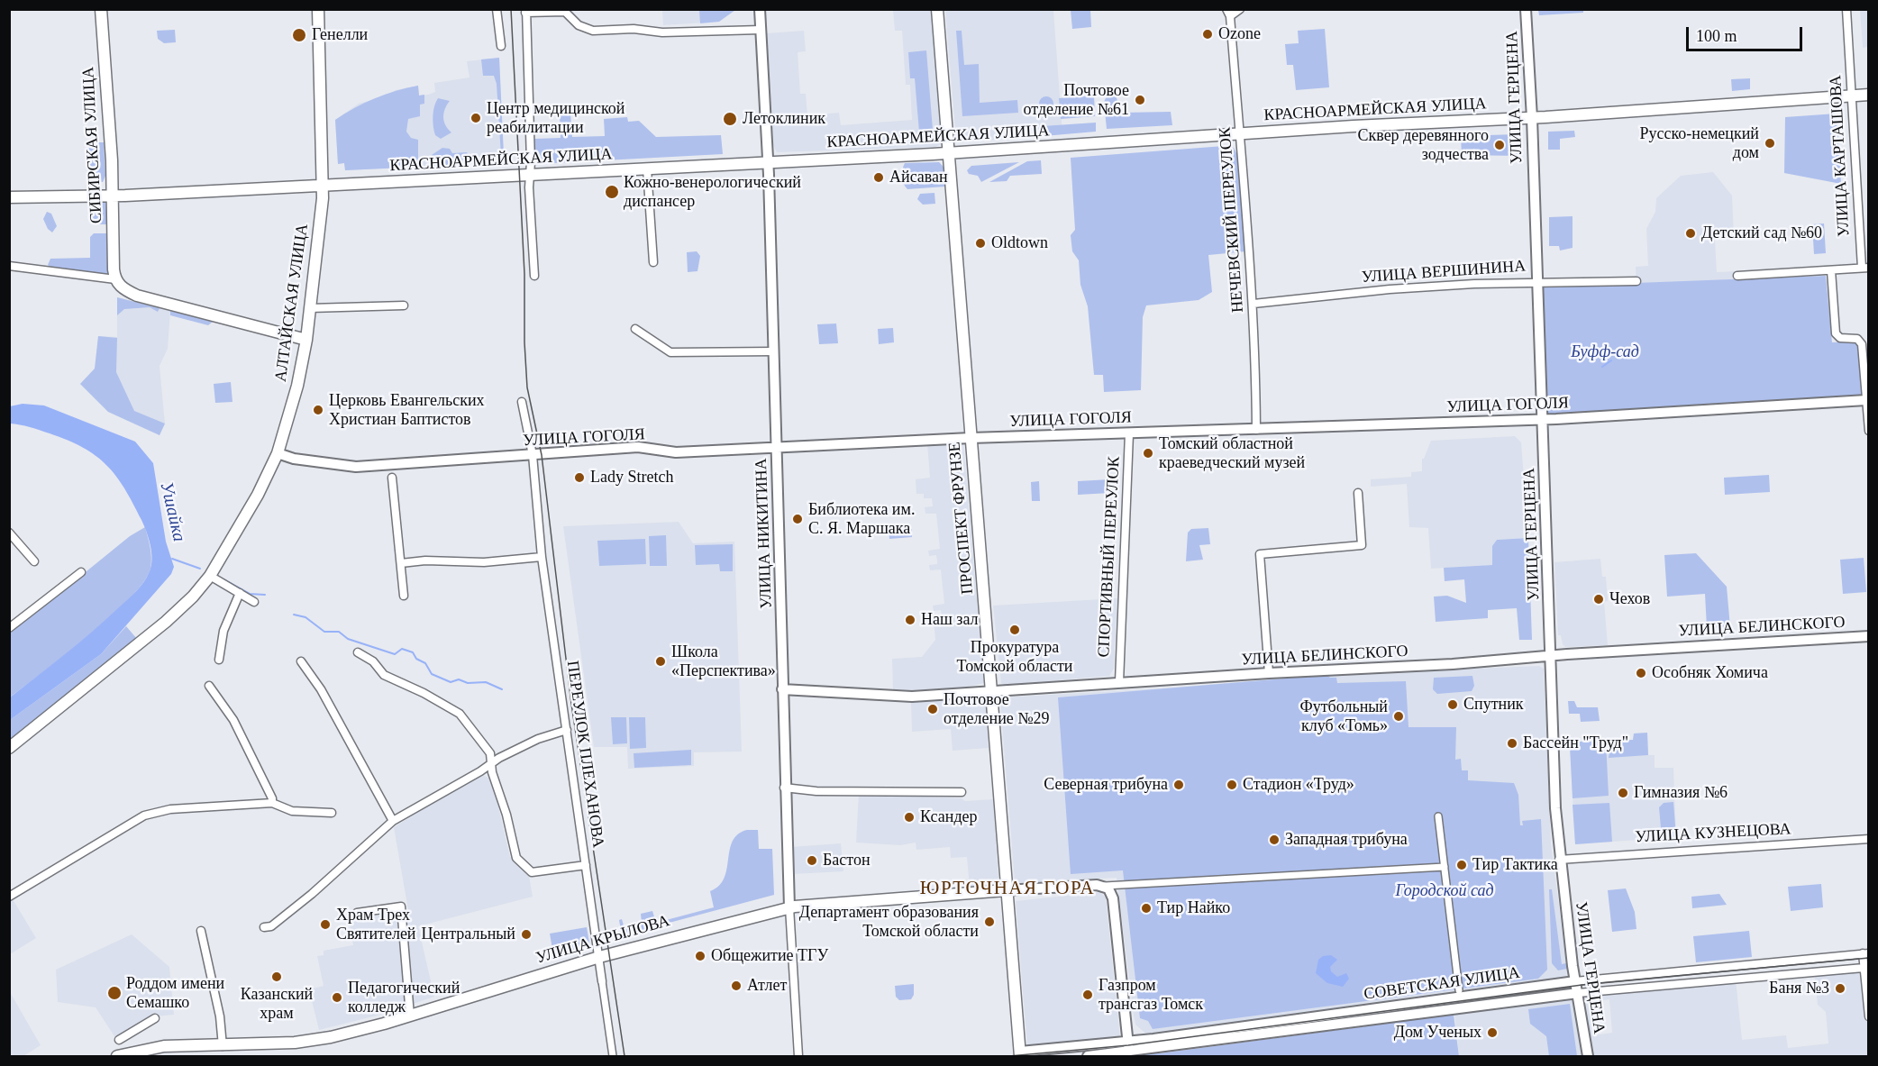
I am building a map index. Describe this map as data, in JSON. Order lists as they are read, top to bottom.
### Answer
{
  "streets": {
    "main road": [
      "КРАСНОАРМЕЙСКАЯ УЛИЦА",
      "СИБИРСКАЯ УЛИЦА",
      "АЛТАЙСКАЯ УЛИЦА",
      "ПРОСПЕКТ ФРУНЗЕ",
      "УЛИЦА КРЫЛОВА"
    ],
    "street": [
      "УЛИЦА ГЕРЦЕНА",
      "УЛИЦА КАРТАШОВА",
      "НЕЧЕВСКИЙ ПЕРЕУЛОК",
      "УЛИЦА ВЕРШИНИНА",
      "УЛИЦА ГОГОЛЯ",
      "УЛИЦА НИКИТИНА",
      "СПОРТИВНЫЙ ПЕРЕУЛОК",
      "УЛИЦА БЕЛИНСКОГО",
      "ПЕРЕУЛОК ПЛЕХАНОВА",
      "УЛИЦА КУЗНЕЦОВА",
      "СОВЕТСКАЯ УЛИЦА"
    ]
  },
  "crossings": [
    ["УЛИЦА ГЕРЦЕНА", "КРАСНОАРМЕЙСКАЯ УЛИЦА"],
    ["УЛИЦА ГЕРЦЕНА", "УЛИЦА ВЕРШИНИНА"],
    ["УЛИЦА ГЕРЦЕНА", "УЛИЦА ГОГОЛЯ"],
    ["УЛИЦА ГЕРЦЕНА", "УЛИЦА БЕЛИНСКОГО"],
    ["УЛИЦА ГЕРЦЕНА", "УЛИЦА КУЗНЕЦОВА"],
    ["УЛИЦА ГЕРЦЕНА", "СОВЕТСКАЯ УЛИЦА"],
    ["КРАСНОАРМЕЙСКАЯ УЛИЦА", "СИБИРСКАЯ УЛИЦА"],
    ["КРАСНОАРМЕЙСКАЯ УЛИЦА", "УЛИЦА КАРТАШОВА"],
    ["КРАСНОАРМЕЙСКАЯ УЛИЦА", "НЕЧЕВСКИЙ ПЕРЕУЛОК"],
    ["КРАСНОАРМЕЙСКАЯ УЛИЦА", "АЛТАЙСКАЯ УЛИЦА"],
    ["КРАСНОАРМЕЙСКАЯ УЛИЦА", "ПРОСПЕКТ ФРУНЗЕ"],
    ["КРАСНОАРМЕЙСКАЯ УЛИЦА", "УЛИЦА НИКИТИНА"],
    ["НЕЧЕВСКИЙ ПЕРЕУЛОК", "УЛИЦА ВЕРШИНИНА"],
    ["НЕЧЕВСКИЙ ПЕРЕУЛОК", "УЛИЦА ГОГОЛЯ"],
    ["АЛТАЙСКАЯ УЛИЦА", "УЛИЦА ГОГОЛЯ"],
    ["УЛИЦА ГОГОЛЯ", "ПРОСПЕКТ ФРУНЗЕ"],
    ["УЛИЦА ГОГОЛЯ", "УЛИЦА НИКИТИНА"],
    ["УЛИЦА ГОГОЛЯ", "СПОРТИВНЫЙ ПЕРЕУЛОК"],
    ["УЛИЦА ГОГОЛЯ", "ПЕРЕУЛОК ПЛЕХАНОВА"],
    ["ПРОСПЕКТ ФРУНЗЕ", "УЛИЦА БЕЛИНСКОГО"],
    ["ПРОСПЕКТ ФРУНЗЕ", "УЛИЦА КРЫЛОВА"],
    ["ПРОСПЕКТ ФРУНЗЕ", "СОВЕТСКАЯ УЛИЦА"],
    ["УЛИЦА НИКИТИНА", "УЛИЦА БЕЛИНСКОГО"],
    ["УЛИЦА НИКИТИНА", "УЛИЦА КРЫЛОВА"],
    ["СПОРТИВНЫЙ ПЕРЕУЛОК", "УЛИЦА БЕЛИНСКОГО"],
    ["ПЕРЕУЛОК ПЛЕХАНОВА", "УЛИЦА КРЫЛОВА"]
  ],
  "districts": ["ЮРТОЧНАЯ ГОРА"],
  "water": ["Ушайка"],
  "parks": ["Буфф-сад", "Городской сад"],
  "places": [
    "Ozone",
    "Генелли",
    "Почтовое отделение №61",
    "Центр медицинской реабилитации",
    "Летоклиник",
    "Русско-немецкий дом",
    "Сквер деревянного зодчества",
    "Айсаван",
    "Кожно-венерологический диспансер",
    "Детский сад №60",
    "Oldtown",
    "Церковь Евангельских Христиан Баптистов",
    "Томский областной краеведческий музей",
    "Lady Stretch",
    "Библиотека им. С. Я. Маршака",
    "Чехов",
    "Наш зал",
    "Прокуратура Томской области",
    "Школа «Перспектива»",
    "Особняк Хомича",
    "Спутник",
    "Почтовое отделение №29",
    "Футбольный клуб «Томь»",
    "Бассейн \"Труд\"",
    "Северная трибуна",
    "Стадион «Труд»",
    "Гимназия №6",
    "Ксандер",
    "Западная трибуна",
    "Бастон",
    "Тир Тактика",
    "Тир Найко",
    "Департамент образования Томской области",
    "Храм Трех Святителей",
    "Центральный",
    "Общежитие ТГУ",
    "Казанский храм",
    "Атлет",
    "Баня №3",
    "Роддом имени Семашко",
    "Газпром трансгаз Томск",
    "Педагогический колледж",
    "Дом Ученых"
  ],
  "scale_bar": "100 m"
}
